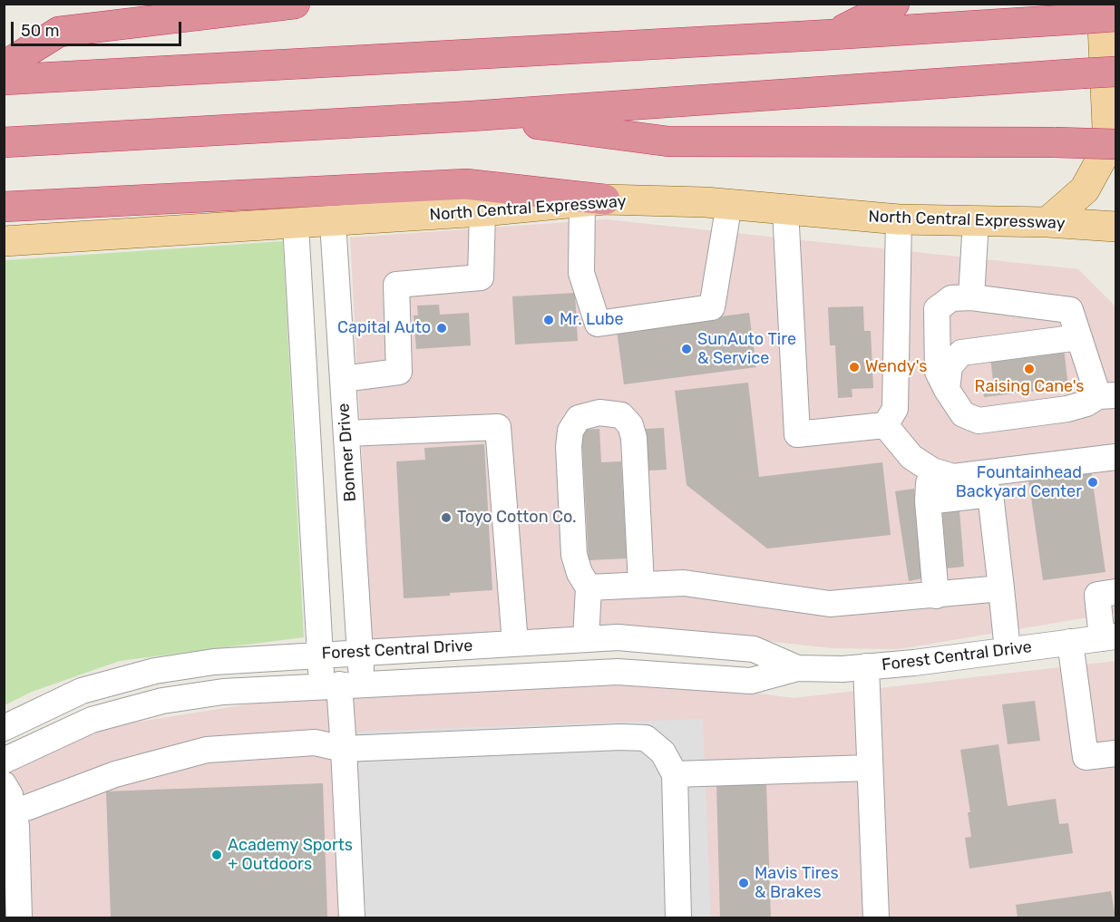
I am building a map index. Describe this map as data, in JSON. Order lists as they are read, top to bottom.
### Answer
{
  "streets": {
    "main road": ["North Central Expressway"],
    "street": ["Bonner Drive", "Forest Central Drive"]
  },
  "crossings": [
    ["North Central Expressway", "Bonner Drive"],
    ["Bonner Drive", "Forest Central Drive"]
  ],
  "places": [
    "Mr. Lube",
    "Capital Auto",
    "SunAuto Tire & Service",
    "Wendy's",
    "Raising Cane's",
    "Fountainhead Backyard Center",
    "Toyo Cotton Co.",
    "Academy Sports + Outdoors",
    "Mavis Tires & Brakes"
  ],
  "scale_bar": "50 m"
}
